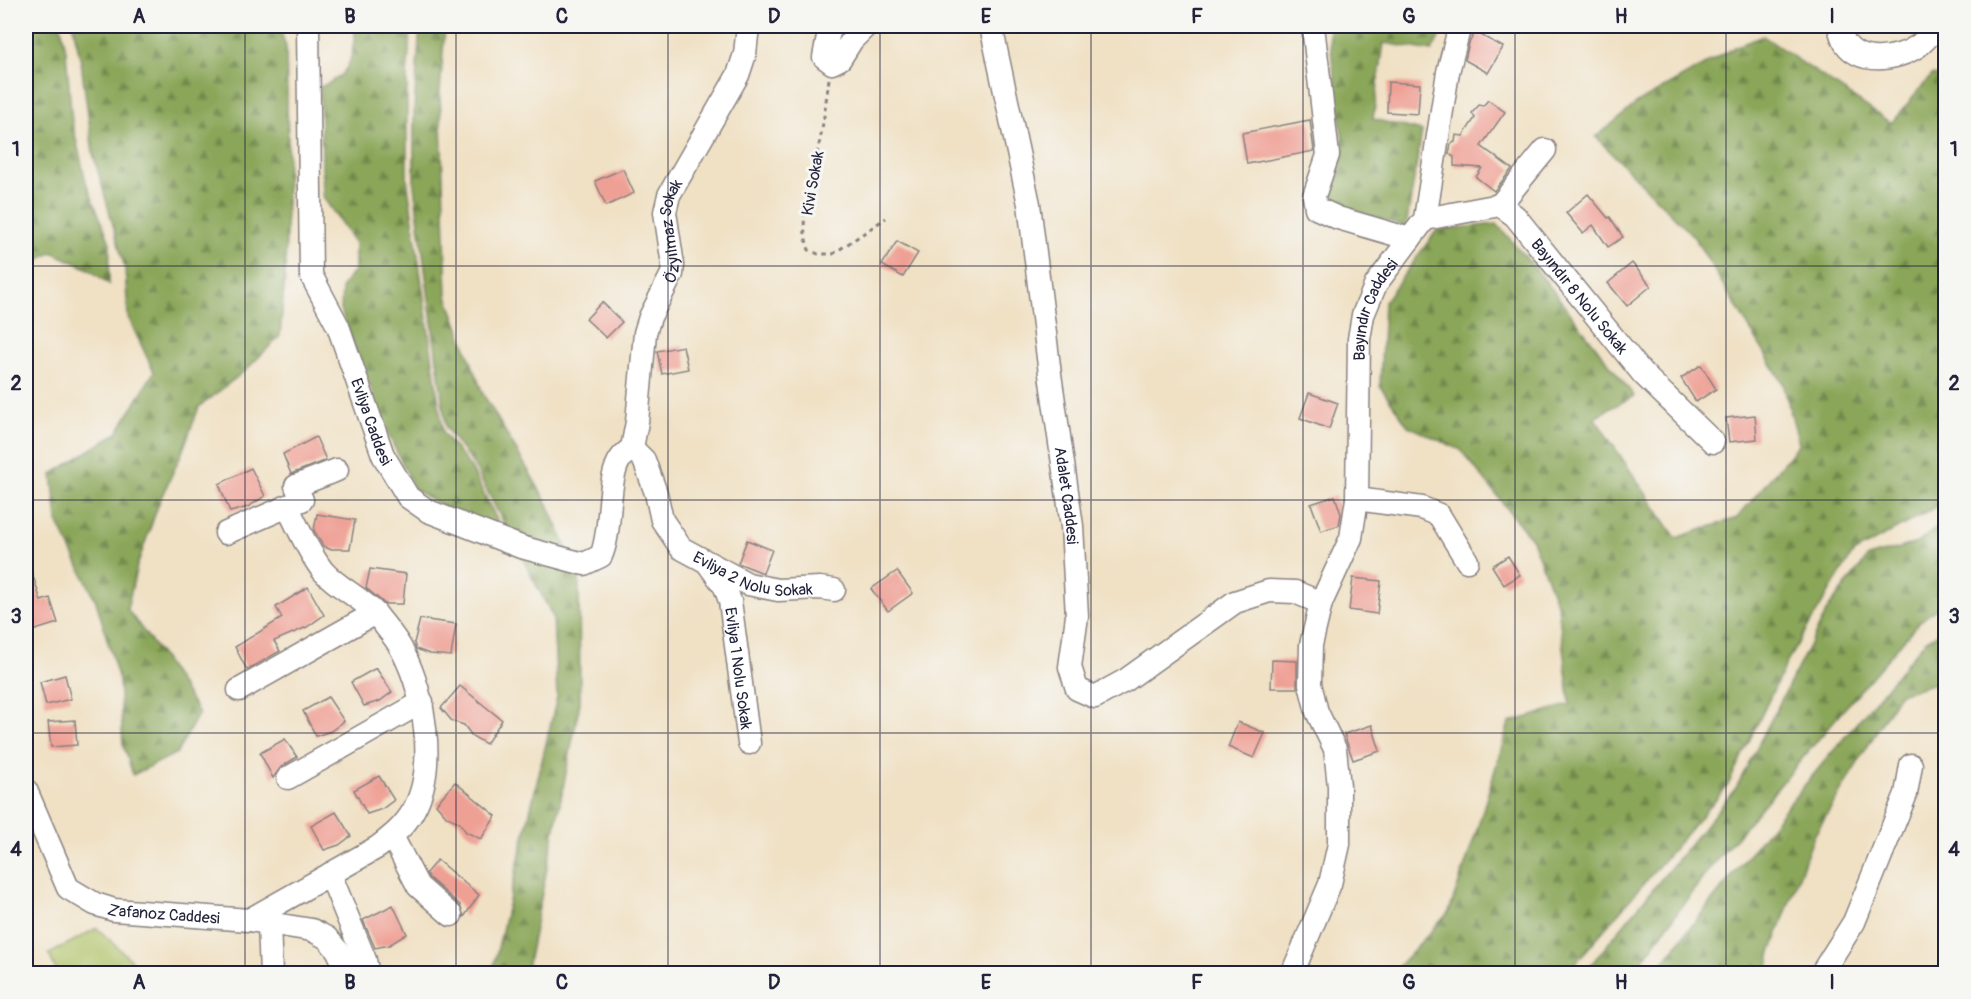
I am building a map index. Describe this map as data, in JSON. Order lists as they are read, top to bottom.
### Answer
{
  "streets": {
    "street": [
      "Özyılmaz Sokak",
      "Bayındır 8 Nolu Sokak",
      "Bayındır Caddesi",
      "Evliya Caddesi",
      "Adalet Caddesi",
      "Evliya 2 Nolu Sokak",
      "Evliya 1 Nolu Sokak",
      "Zafanoz Caddesi"
    ],
    "path": ["Kivi Sokak"]
  },
  "crossings": [
    ["Özyılmaz Sokak", "Evliya Caddesi"],
    ["Özyılmaz Sokak", "Evliya 2 Nolu Sokak"],
    ["Bayındır Caddesi", "Adalet Caddesi"],
    ["Evliya Caddesi", "Evliya 2 Nolu Sokak"],
    ["Evliya 2 Nolu Sokak", "Evliya 1 Nolu Sokak"]
  ],
  "grid": {
    "columns": [
      "A",
      "B",
      "C",
      "D",
      "E",
      "F",
      "G",
      "H",
      "I"
    ],
    "rows": [
      "1",
      "2",
      "3",
      "4"
    ]
  }
}
